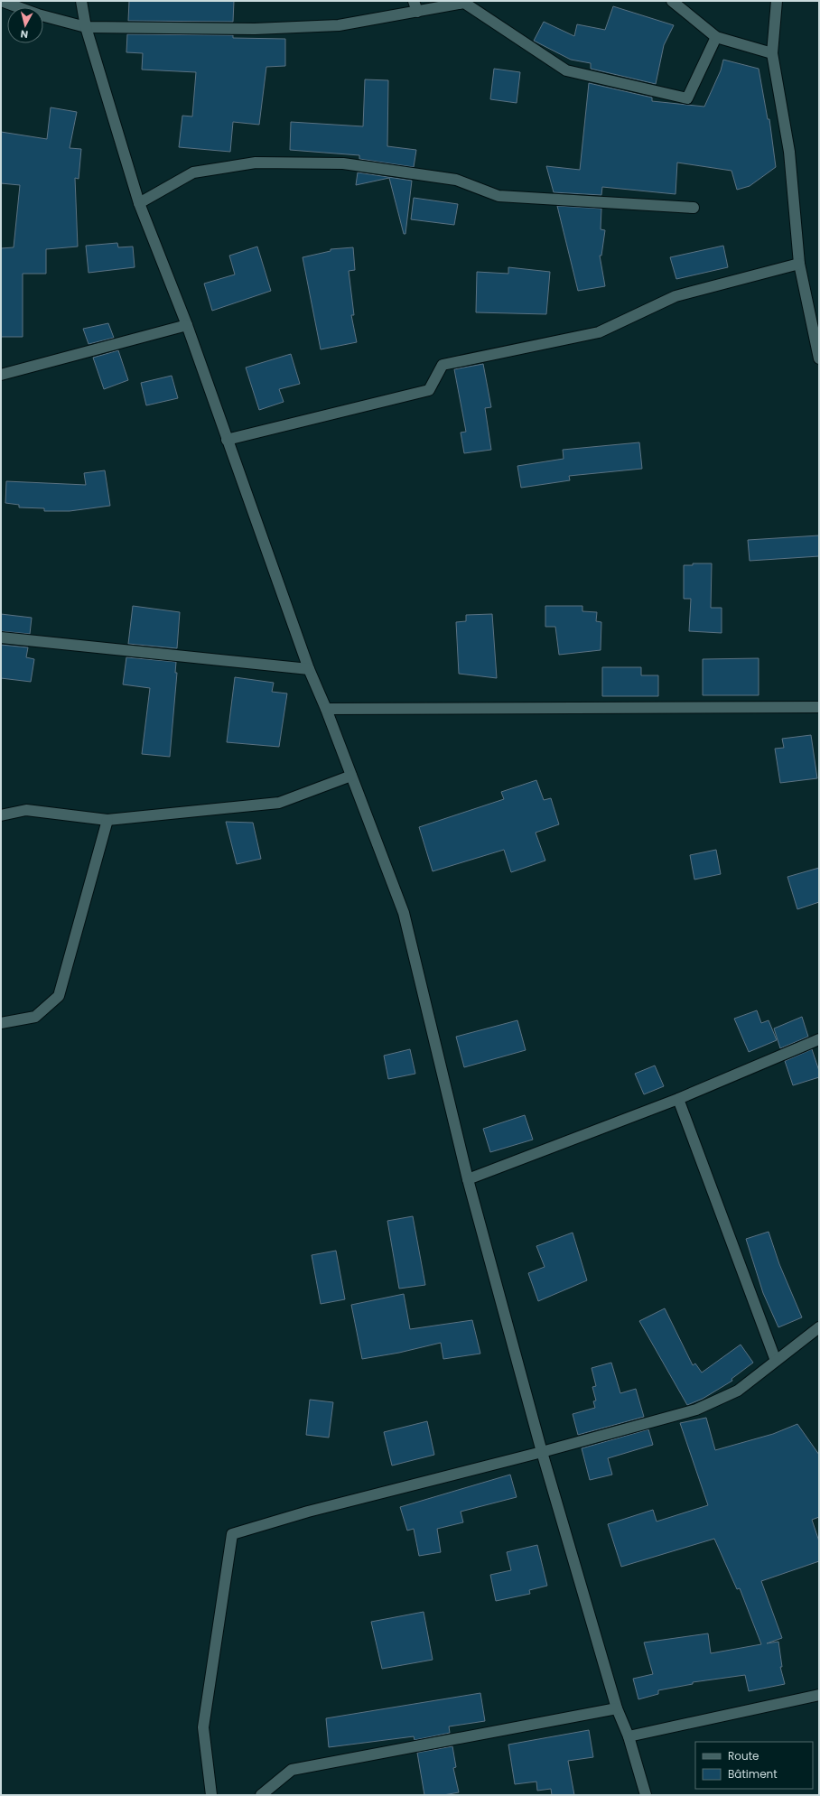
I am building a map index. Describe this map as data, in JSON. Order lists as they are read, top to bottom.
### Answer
{
  "legend": ["Route", "Bâtiment"],
  "north": "bottom"
}
